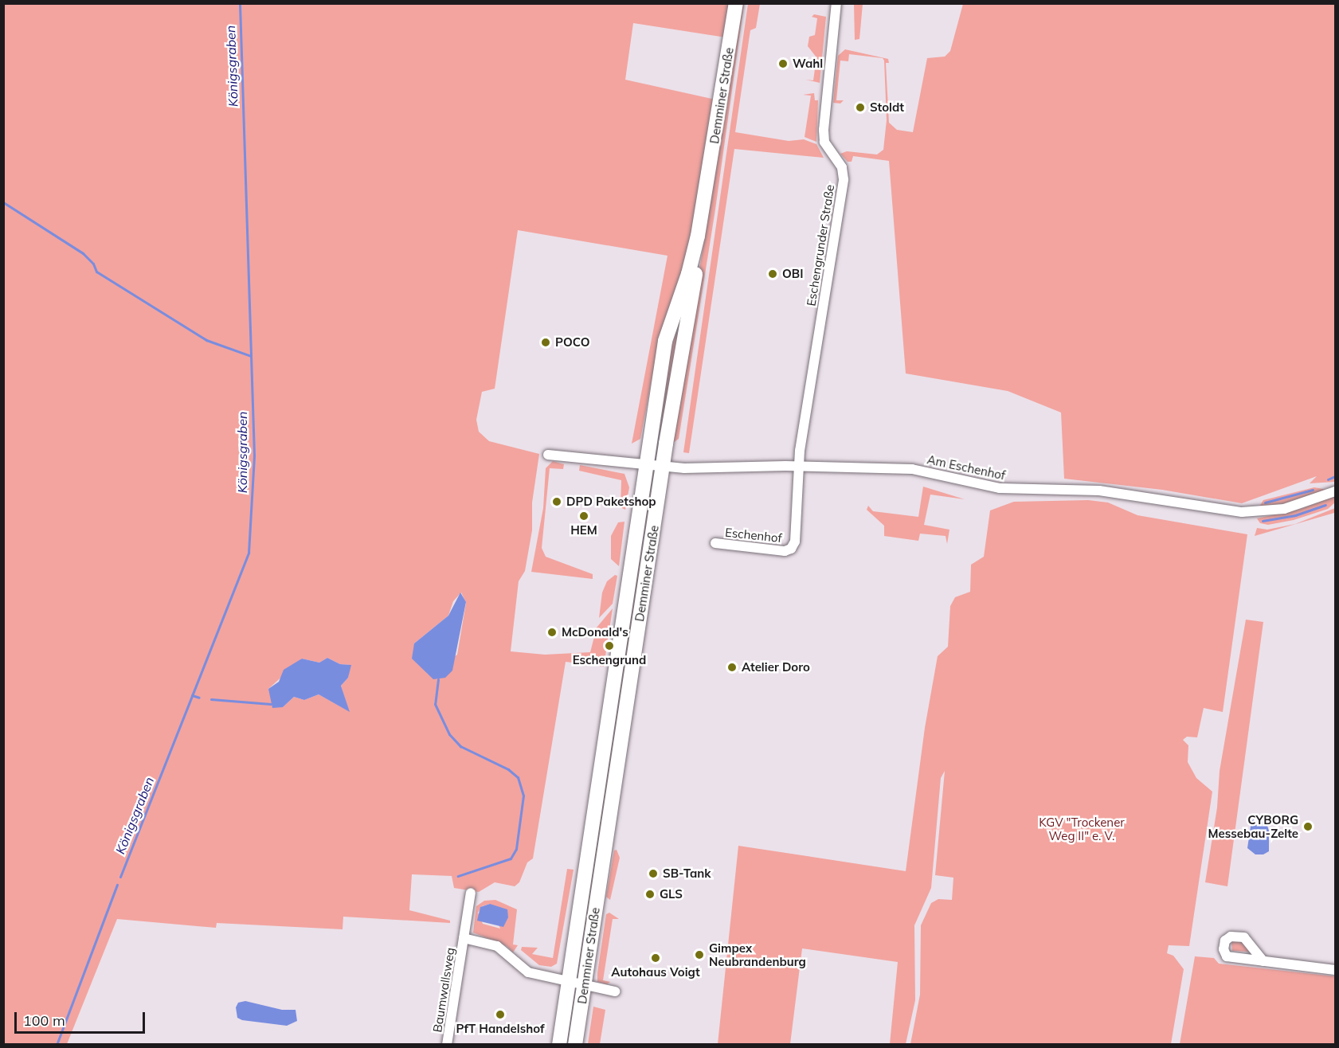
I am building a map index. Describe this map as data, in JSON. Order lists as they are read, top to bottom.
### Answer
{
  "streets": {
    "main road": ["Demminer Straße"],
    "street": [
      "Eschengrunder Straße",
      "Am Eschenhof",
      "Eschenhof",
      "Baumwallsweg"
    ]
  },
  "crossings": [
    ["Demminer Straße", "Am Eschenhof"],
    ["Demminer Straße", "Baumwallsweg"],
    ["Eschengrunder Straße", "Am Eschenhof"],
    ["Eschengrunder Straße", "Eschenhof"],
    ["Am Eschenhof", "Eschenhof"]
  ],
  "water": ["Königsgraben"],
  "parks": ["KGV \"Trockener Weg II\" e. V."],
  "places": [
    "Wahl",
    "Stoldt",
    "OBI",
    "POCO",
    "DPD Paketshop",
    "HEM",
    "McDonald's",
    "Eschengrund",
    "Atelier Doro",
    "CYBORG Messebau-Zelte",
    "SB-Tank",
    "GLS",
    "Gimpex Neubrandenburg",
    "Autohaus Voigt",
    "PfT Handelshof"
  ],
  "scale_bar": "100 m"
}
